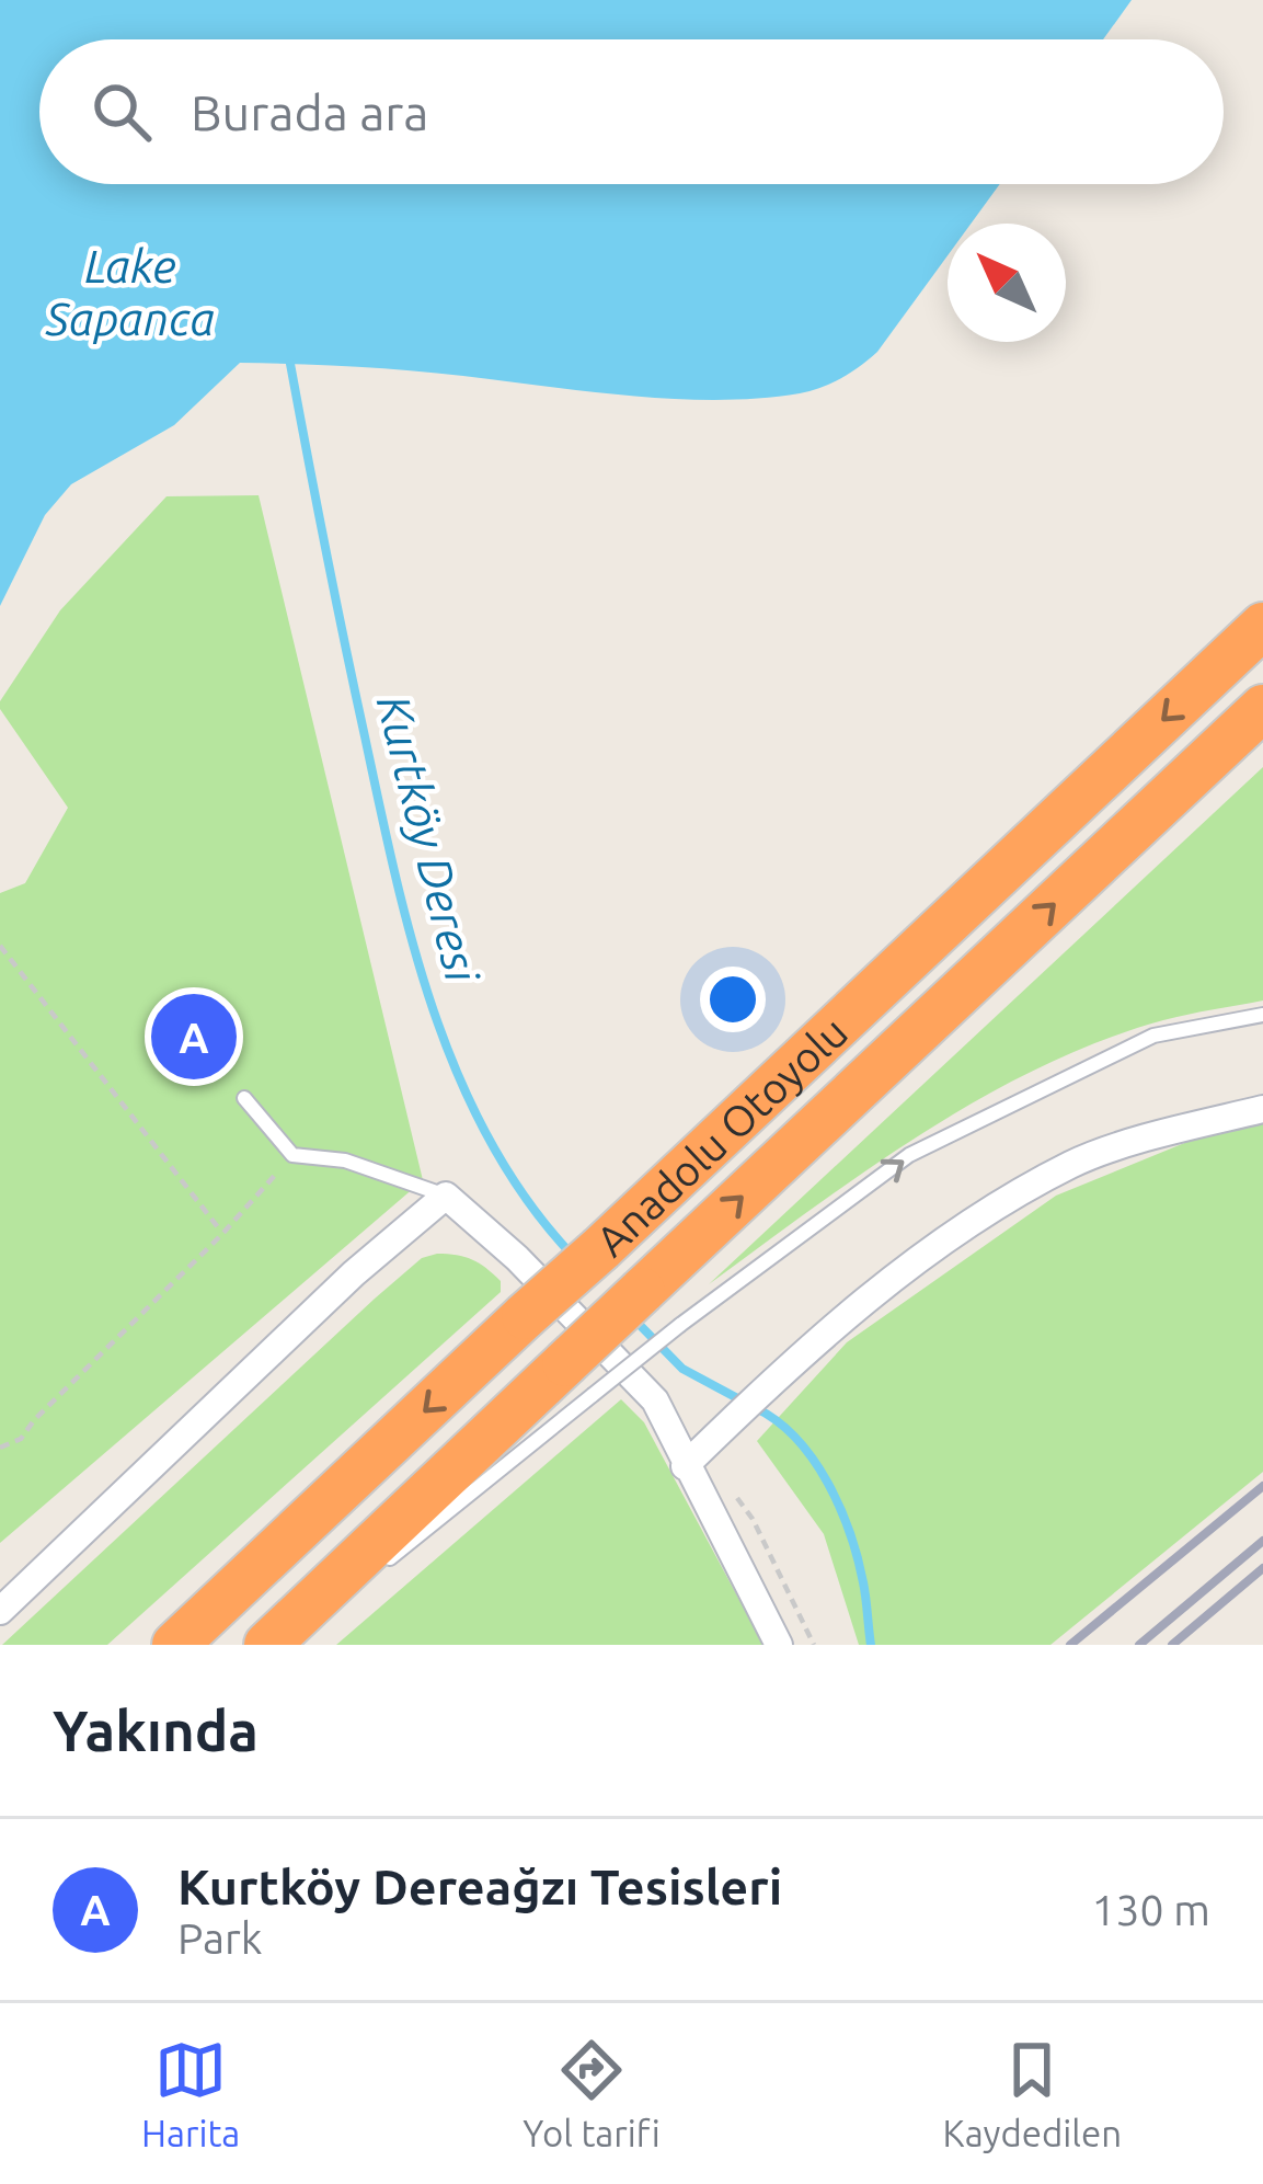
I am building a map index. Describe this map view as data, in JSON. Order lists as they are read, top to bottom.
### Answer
{
  "streets": {
    "highway": ["Anadolu Otoyolu"]
  },
  "water": ["Lake Sapanca", "Kurtköy Deresi"],
  "north": "top left",
  "page": {
    "search": "Burada ara",
    "pins": "A",
    "heading": "Yakında",
    "list": [
      {
        "mark": "A",
        "name": "Kurtköy Dereağzı Tesisleri",
        "note": "Park",
        "value": "130 m"
      }
    ],
    "nav": ["Harita", "Yol tarifi", "Kaydedilen"]
  }
}
